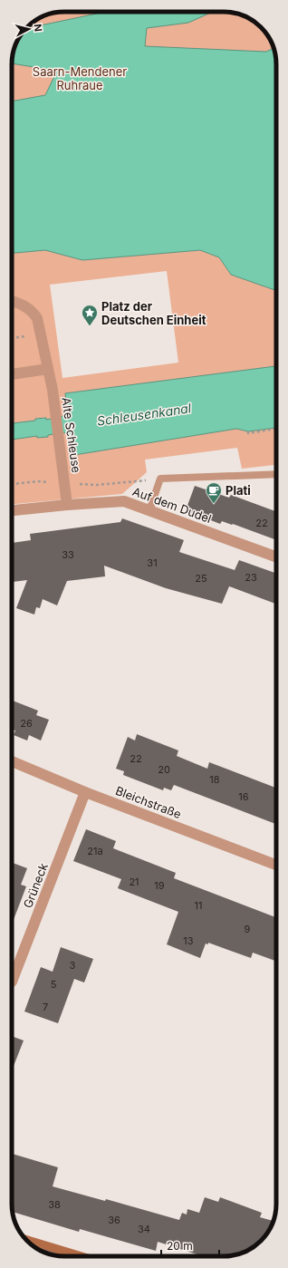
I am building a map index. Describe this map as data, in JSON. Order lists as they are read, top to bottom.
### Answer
{
  "streets": {
    "street": [
      "Alte Schleuse",
      "Auf dem Dudel",
      "Bleichstraße",
      "Grüneck"
    ]
  },
  "crossings": [
    ["Alte Schleuse", "Auf dem Dudel"],
    ["Bleichstraße", "Grüneck"]
  ],
  "water": ["Schleusenkanal"],
  "parks": ["Saarn-Mendener Ruhraue"],
  "places": {
    "place": ["Platz der Deutschen Einheit"],
    "cafe": ["Plati"]
  },
  "house_numbers": [
    "22",
    "33",
    "31",
    "23",
    "25",
    "26",
    "22",
    "20",
    "18",
    "16",
    "21a",
    "21",
    "19",
    "11",
    "9",
    "13",
    "3",
    "5",
    "7",
    "38",
    "36",
    "34"
  ],
  "scale_bar": "20 m",
  "north": "right"
}
